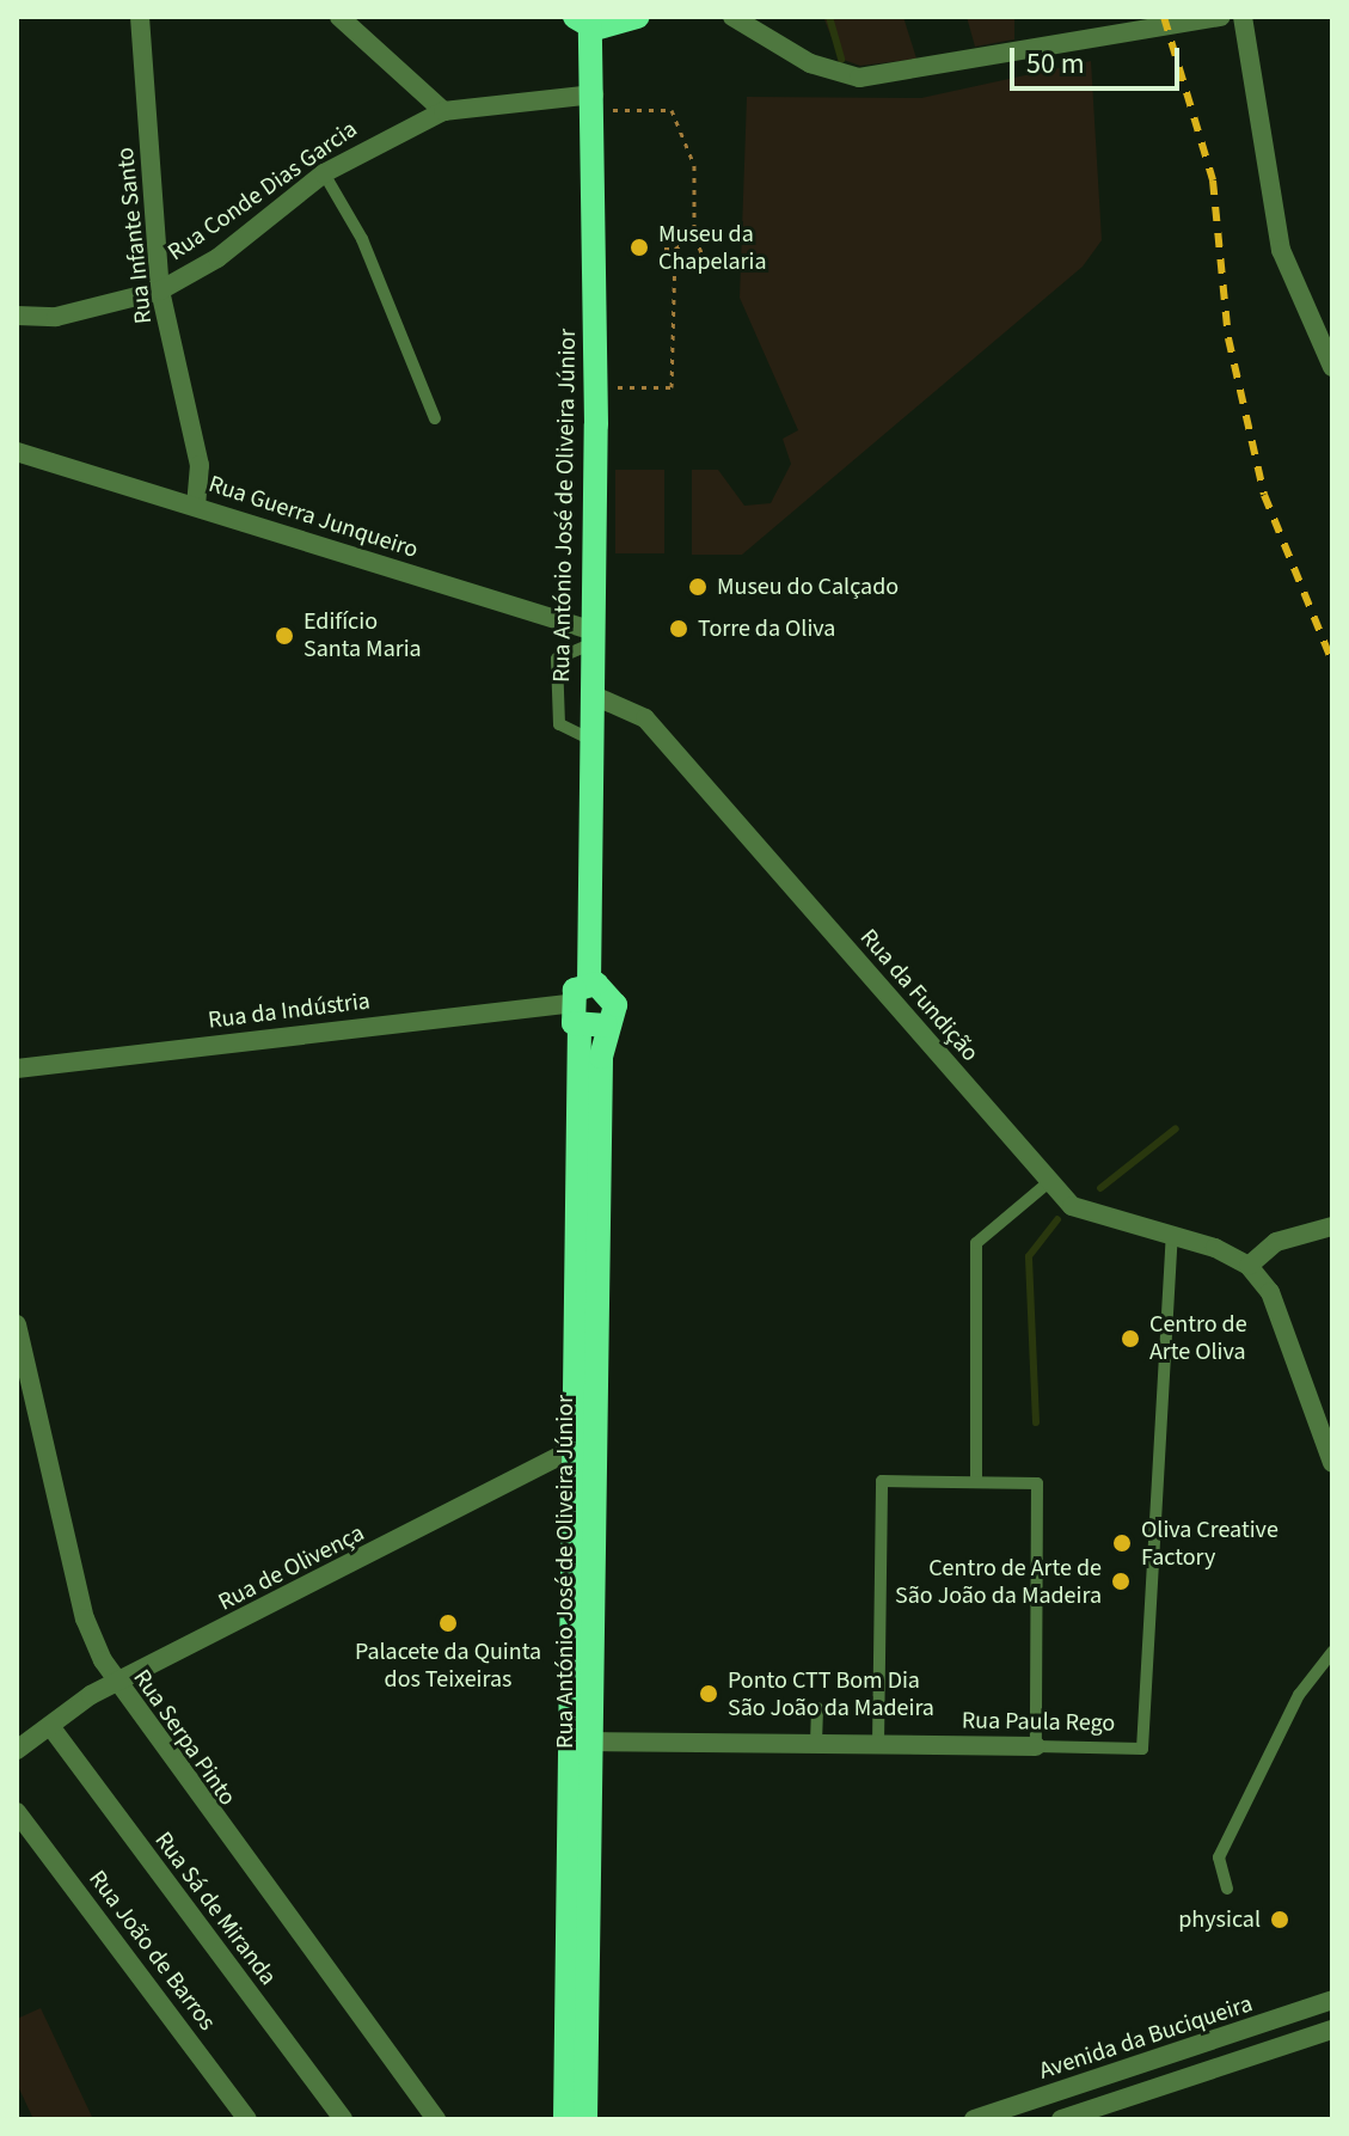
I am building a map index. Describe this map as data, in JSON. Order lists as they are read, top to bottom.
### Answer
{
  "streets": {
    "main road": ["Rua António José de Oliveira Júnior"],
    "street": [
      "Rua Conde Dias Garcia",
      "Rua Infante Santo",
      "Rua Guerra Junqueiro",
      "Rua da Fundição",
      "Rua da Indústria",
      "Rua de Olivença",
      "Rua Paula Rego",
      "Rua Serpa Pinto",
      "Rua Sá de Miranda",
      "Rua João de Barros",
      "Avenida da Buciqueira"
    ]
  },
  "crossings": [
    ["Rua Conde Dias Garcia", "Rua Infante Santo"],
    ["Rua Conde Dias Garcia", "Rua António José de Oliveira Júnior"],
    ["Rua Infante Santo", "Rua Guerra Junqueiro"],
    ["Rua António José de Oliveira Júnior", "Rua Guerra Junqueiro"],
    ["Rua António José de Oliveira Júnior", "Rua da Fundição"],
    ["Rua António José de Oliveira Júnior", "Rua da Indústria"],
    ["Rua António José de Oliveira Júnior", "Rua de Olivença"],
    ["Rua António José de Oliveira Júnior", "Rua Paula Rego"],
    ["Rua da Fundição", "Rua Paula Rego"],
    ["Rua de Olivença", "Rua Serpa Pinto"],
    ["Rua de Olivença", "Rua Sá de Miranda"]
  ],
  "places": [
    "Museu da Chapelaria",
    "Museu do Calçado",
    "Torre da Oliva",
    "Edifício Santa Maria",
    "Centro de Arte Oliva",
    "Oliva Creative Factory",
    "Centro de Arte de São João da Madeira",
    "Palacete da Quinta dos Teixeiras",
    "Ponto CTT Bom Dia São João da Madeira",
    "physical"
  ],
  "scale_bar": "50 m"
}
